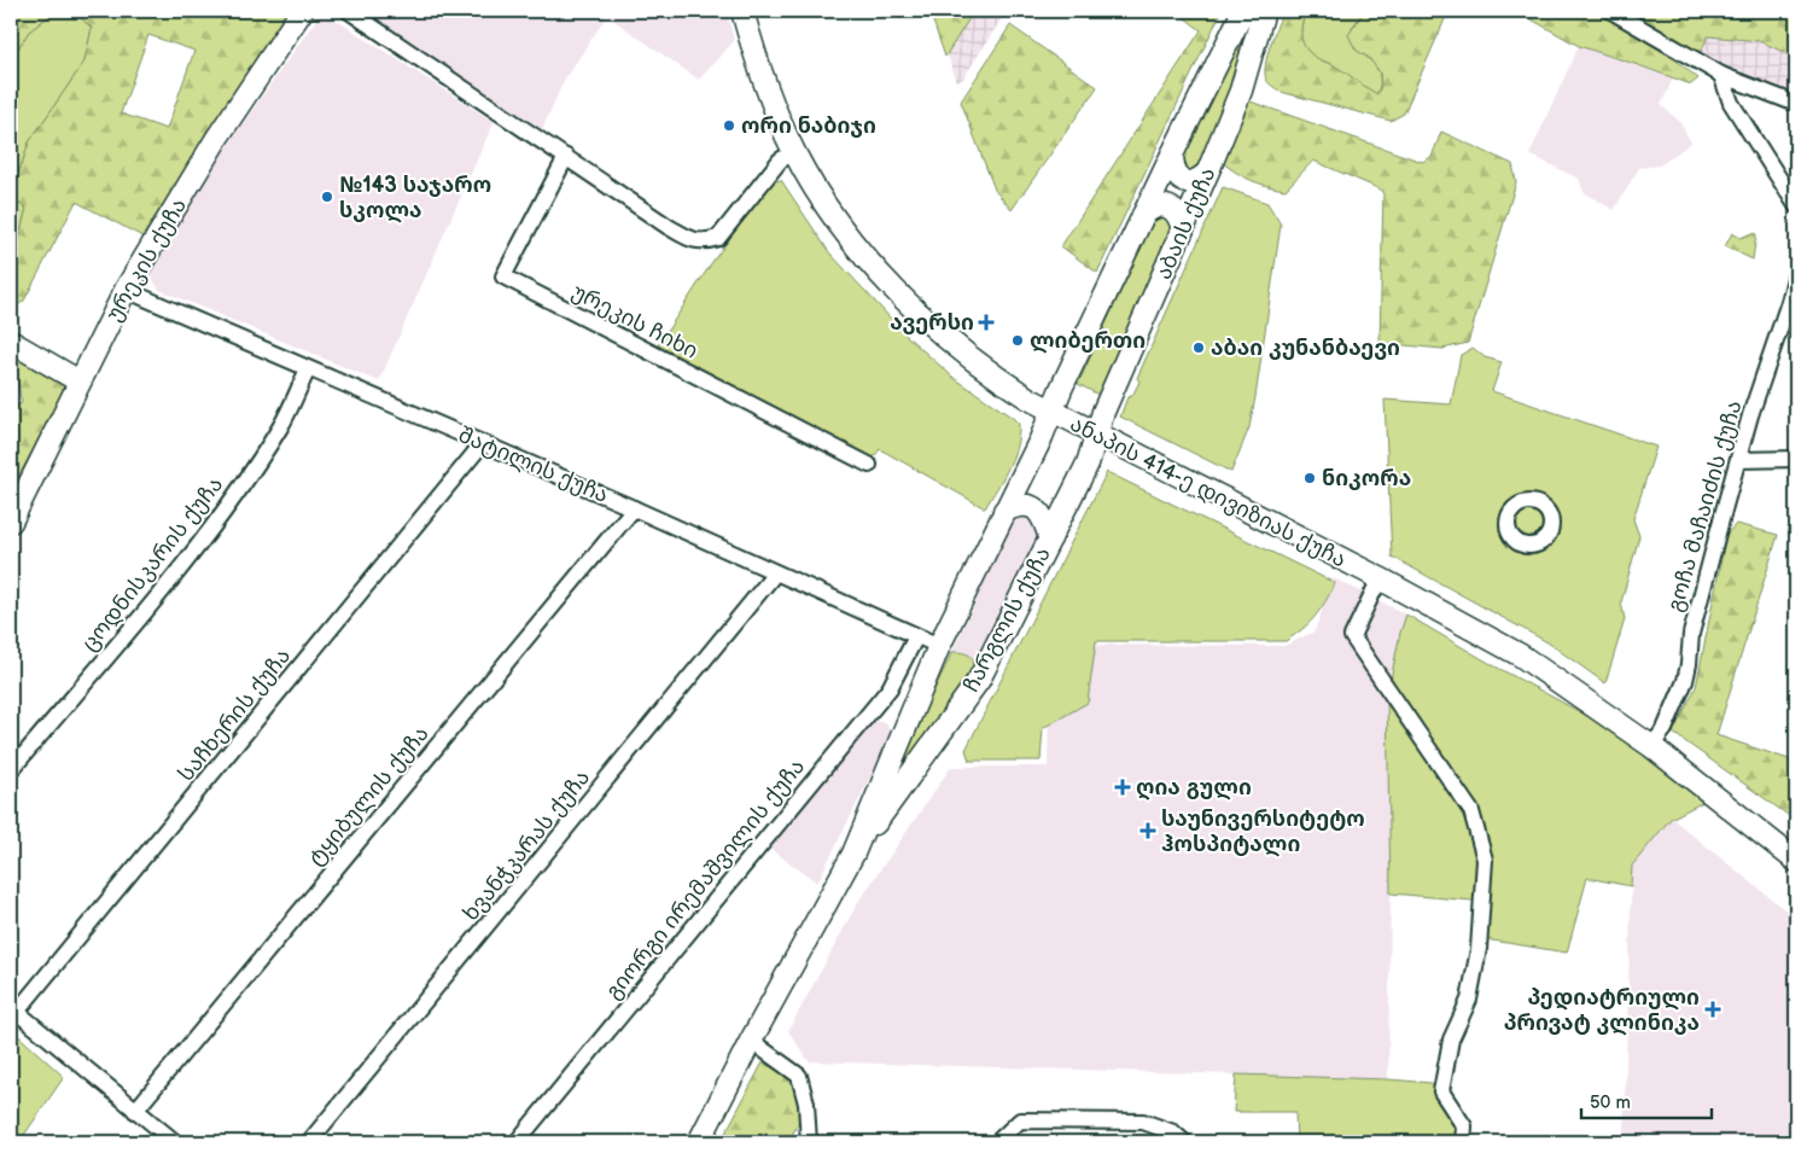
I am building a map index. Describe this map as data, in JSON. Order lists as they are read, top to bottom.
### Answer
{
  "streets": {
    "street": [
      "აბაის ქუჩა",
      "ურეკის ქუჩა",
      "ურეკის ჩიხი",
      "შატილის ქუჩა",
      "ანაპის 414-ე დივიზიას ქუჩა",
      "გოჩა მაჩაიძის ქუჩა",
      "ცოდნისკარის ქუჩა",
      "ჩარგლის ქუჩა",
      "საჩხერის ქუჩა",
      "ტყიბულის ქუჩა",
      "ხვანჭკარას ქუჩა",
      "გიორგი ირემაშვილის ქუჩა"
    ]
  },
  "crossings": [
    ["აბაის ქუჩა", "ანაპის 414-ე დივიზიას ქუჩა"],
    ["აბაის ქუჩა", "ჩარგლის ქუჩა"],
    ["ურეკის ქუჩა", "შატილის ქუჩა"],
    ["შატილის ქუჩა", "ცოდნისკარის ქუჩა"],
    ["შატილის ქუჩა", "ჩარგლის ქუჩა"],
    ["შატილის ქუჩა", "საჩხერის ქუჩა"],
    ["შატილის ქუჩა", "ტყიბულის ქუჩა"],
    ["შატილის ქუჩა", "ხვანჭკარას ქუჩა"],
    ["შატილის ქუჩა", "გიორგი ირემაშვილის ქუჩა"],
    ["ანაპის 414-ე დივიზიას ქუჩა", "გოჩა მაჩაიძის ქუჩა"],
    ["ანაპის 414-ე დივიზიას ქუჩა", "ჩარგლის ქუჩა"]
  ],
  "places": {
    "other": [
      "ორი ნაბიჯი",
      "№143 საჯარო სკოლა",
      "ლიბერთი",
      "აბაი კუნანბაევი",
      "ნიკორა"
    ],
    "health": [
      "ავერსი",
      "ღია გული",
      "საუნივერსიტეტო ჰოსპიტალი",
      "პედიატრიული პრივატ კლინიკა"
    ]
  },
  "scale_bar": "50 m"
}
